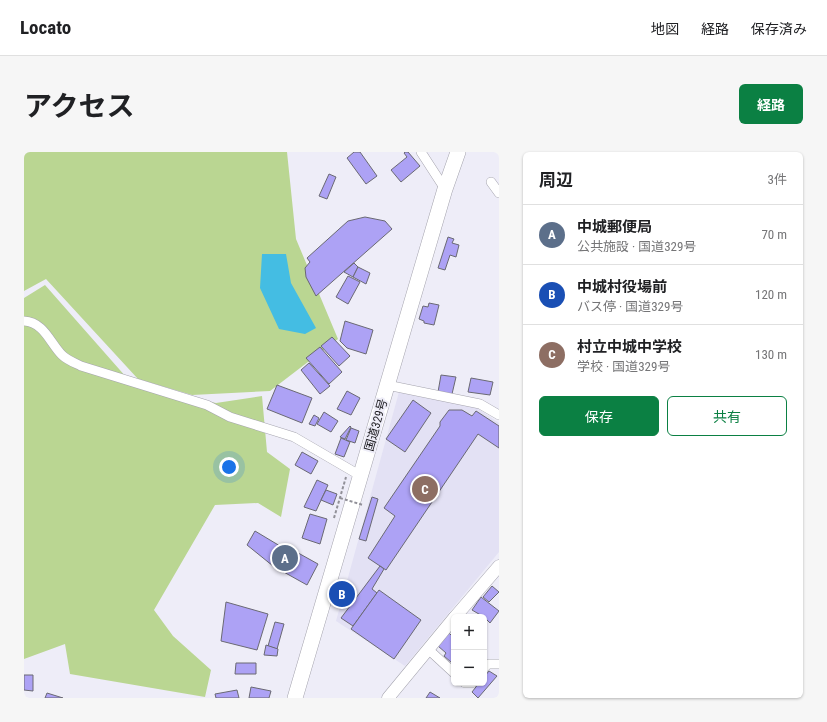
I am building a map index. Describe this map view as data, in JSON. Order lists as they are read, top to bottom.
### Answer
{
  "streets": {
    "highway": ["国道329号"]
  },
  "page": {
    "header": "Locato",
    "nav": ["地図", "経路", "保存済み"],
    "title": "アクセス",
    "buttons": [
      "経路",
      ["保存", "共有"]
    ],
    "heading": ["周辺", "3件"],
    "list": [
      {
        "mark": "A",
        "name": "中城郵便局",
        "note": "公共施設 · 国道329号",
        "value": "70 m"
      },
      {
        "mark": "B",
        "name": "中城村役場前",
        "note": "バス停 · 国道329号",
        "value": "120 m"
      },
      {
        "mark": "C",
        "name": "村立中城中学校",
        "note": "学校 · 国道329号",
        "value": "130 m"
      }
    ],
    "pins": ["C", "A", "B"],
    "map_buttons": ["+", "−"]
  }
}
